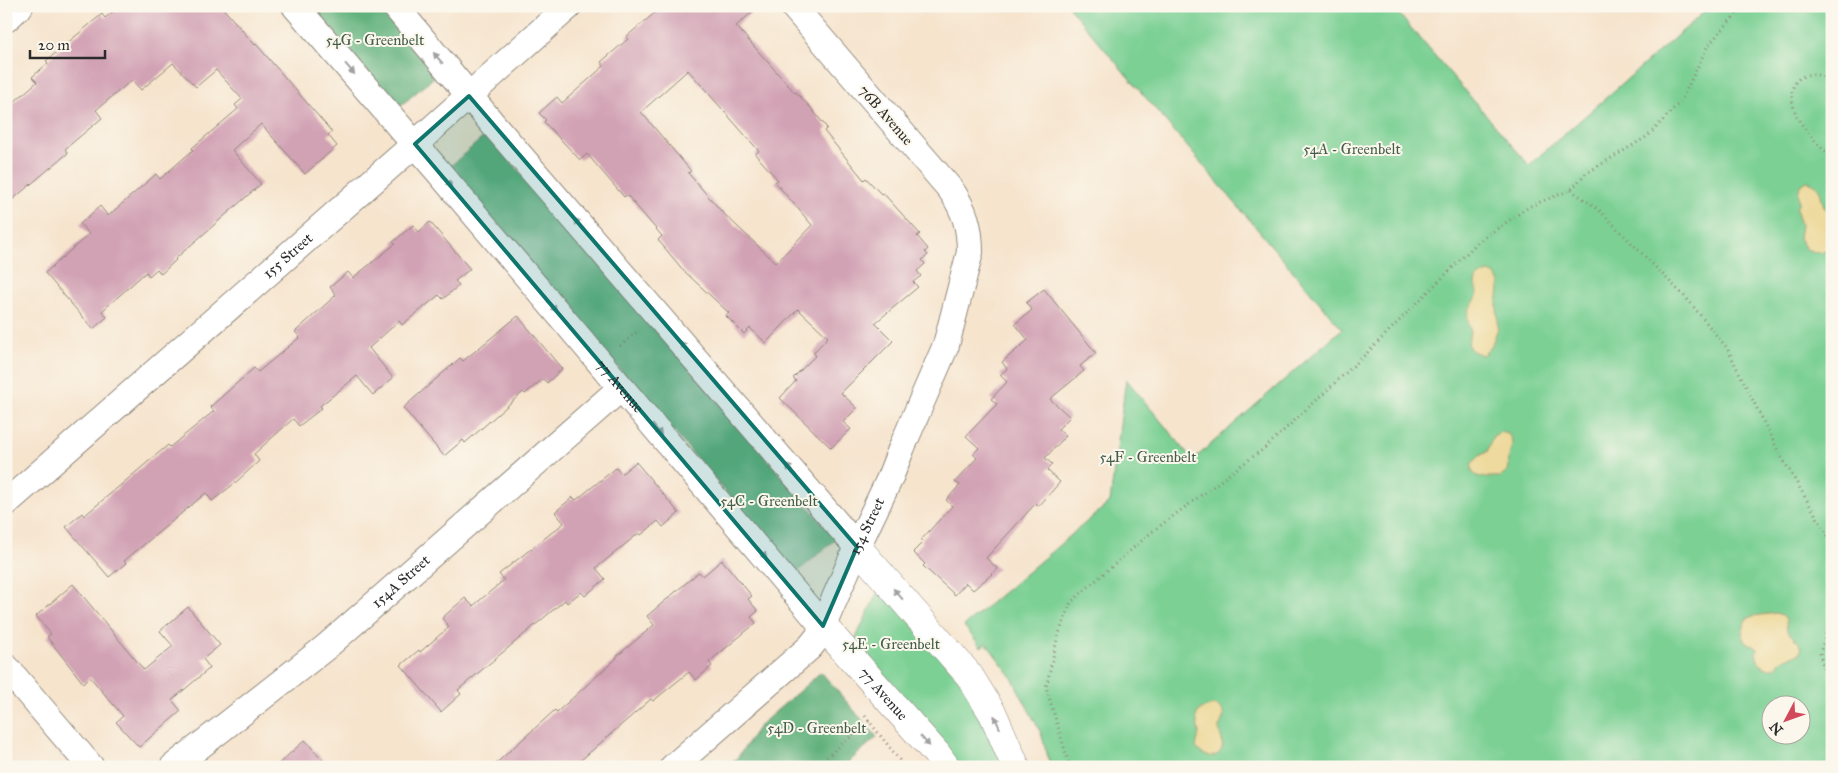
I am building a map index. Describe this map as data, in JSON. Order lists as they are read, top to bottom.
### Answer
{
  "streets": {
    "street": [
      "76B Avenue",
      "155 Street",
      "77 Avenue",
      "154 Street",
      "154A Street"
    ]
  },
  "crossings": [
    ["76B Avenue", "154 Street"],
    ["155 Street", "77 Avenue"],
    ["77 Avenue", "154 Street"],
    ["77 Avenue", "154A Street"]
  ],
  "parks": [
    "54G - Greenbelt",
    "54A - Greenbelt",
    "54F - Greenbelt",
    "54C - Greenbelt",
    "54E - Greenbelt",
    "54D - Greenbelt"
  ],
  "scale_bar": "20 m",
  "north": "bottom left"
}
